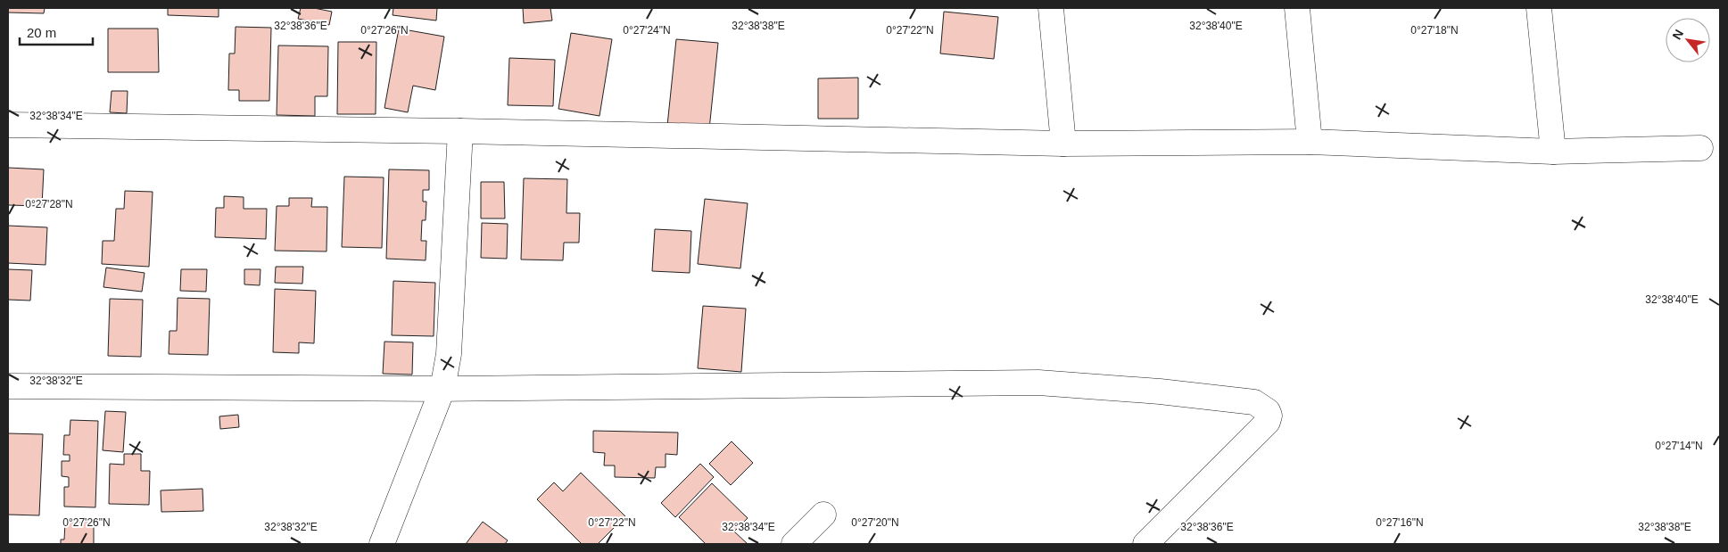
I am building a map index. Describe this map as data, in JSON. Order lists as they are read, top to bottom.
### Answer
{
  "scale_bar": "20 m",
  "north": "top left",
  "coordinates": [
    "32°38'36\"E",
    "32°38'38\"E",
    "32°38'40\"E",
    "0°27'26\"N",
    "0°27'24\"N",
    "0°27'22\"N",
    "0°27'18\"N",
    "32°38'34\"E",
    "0°27'28\"N",
    "32°38'32\"E",
    "0°27'14\"N",
    "0°27'20\"N",
    "0°27'16\"N"
  ]
}
